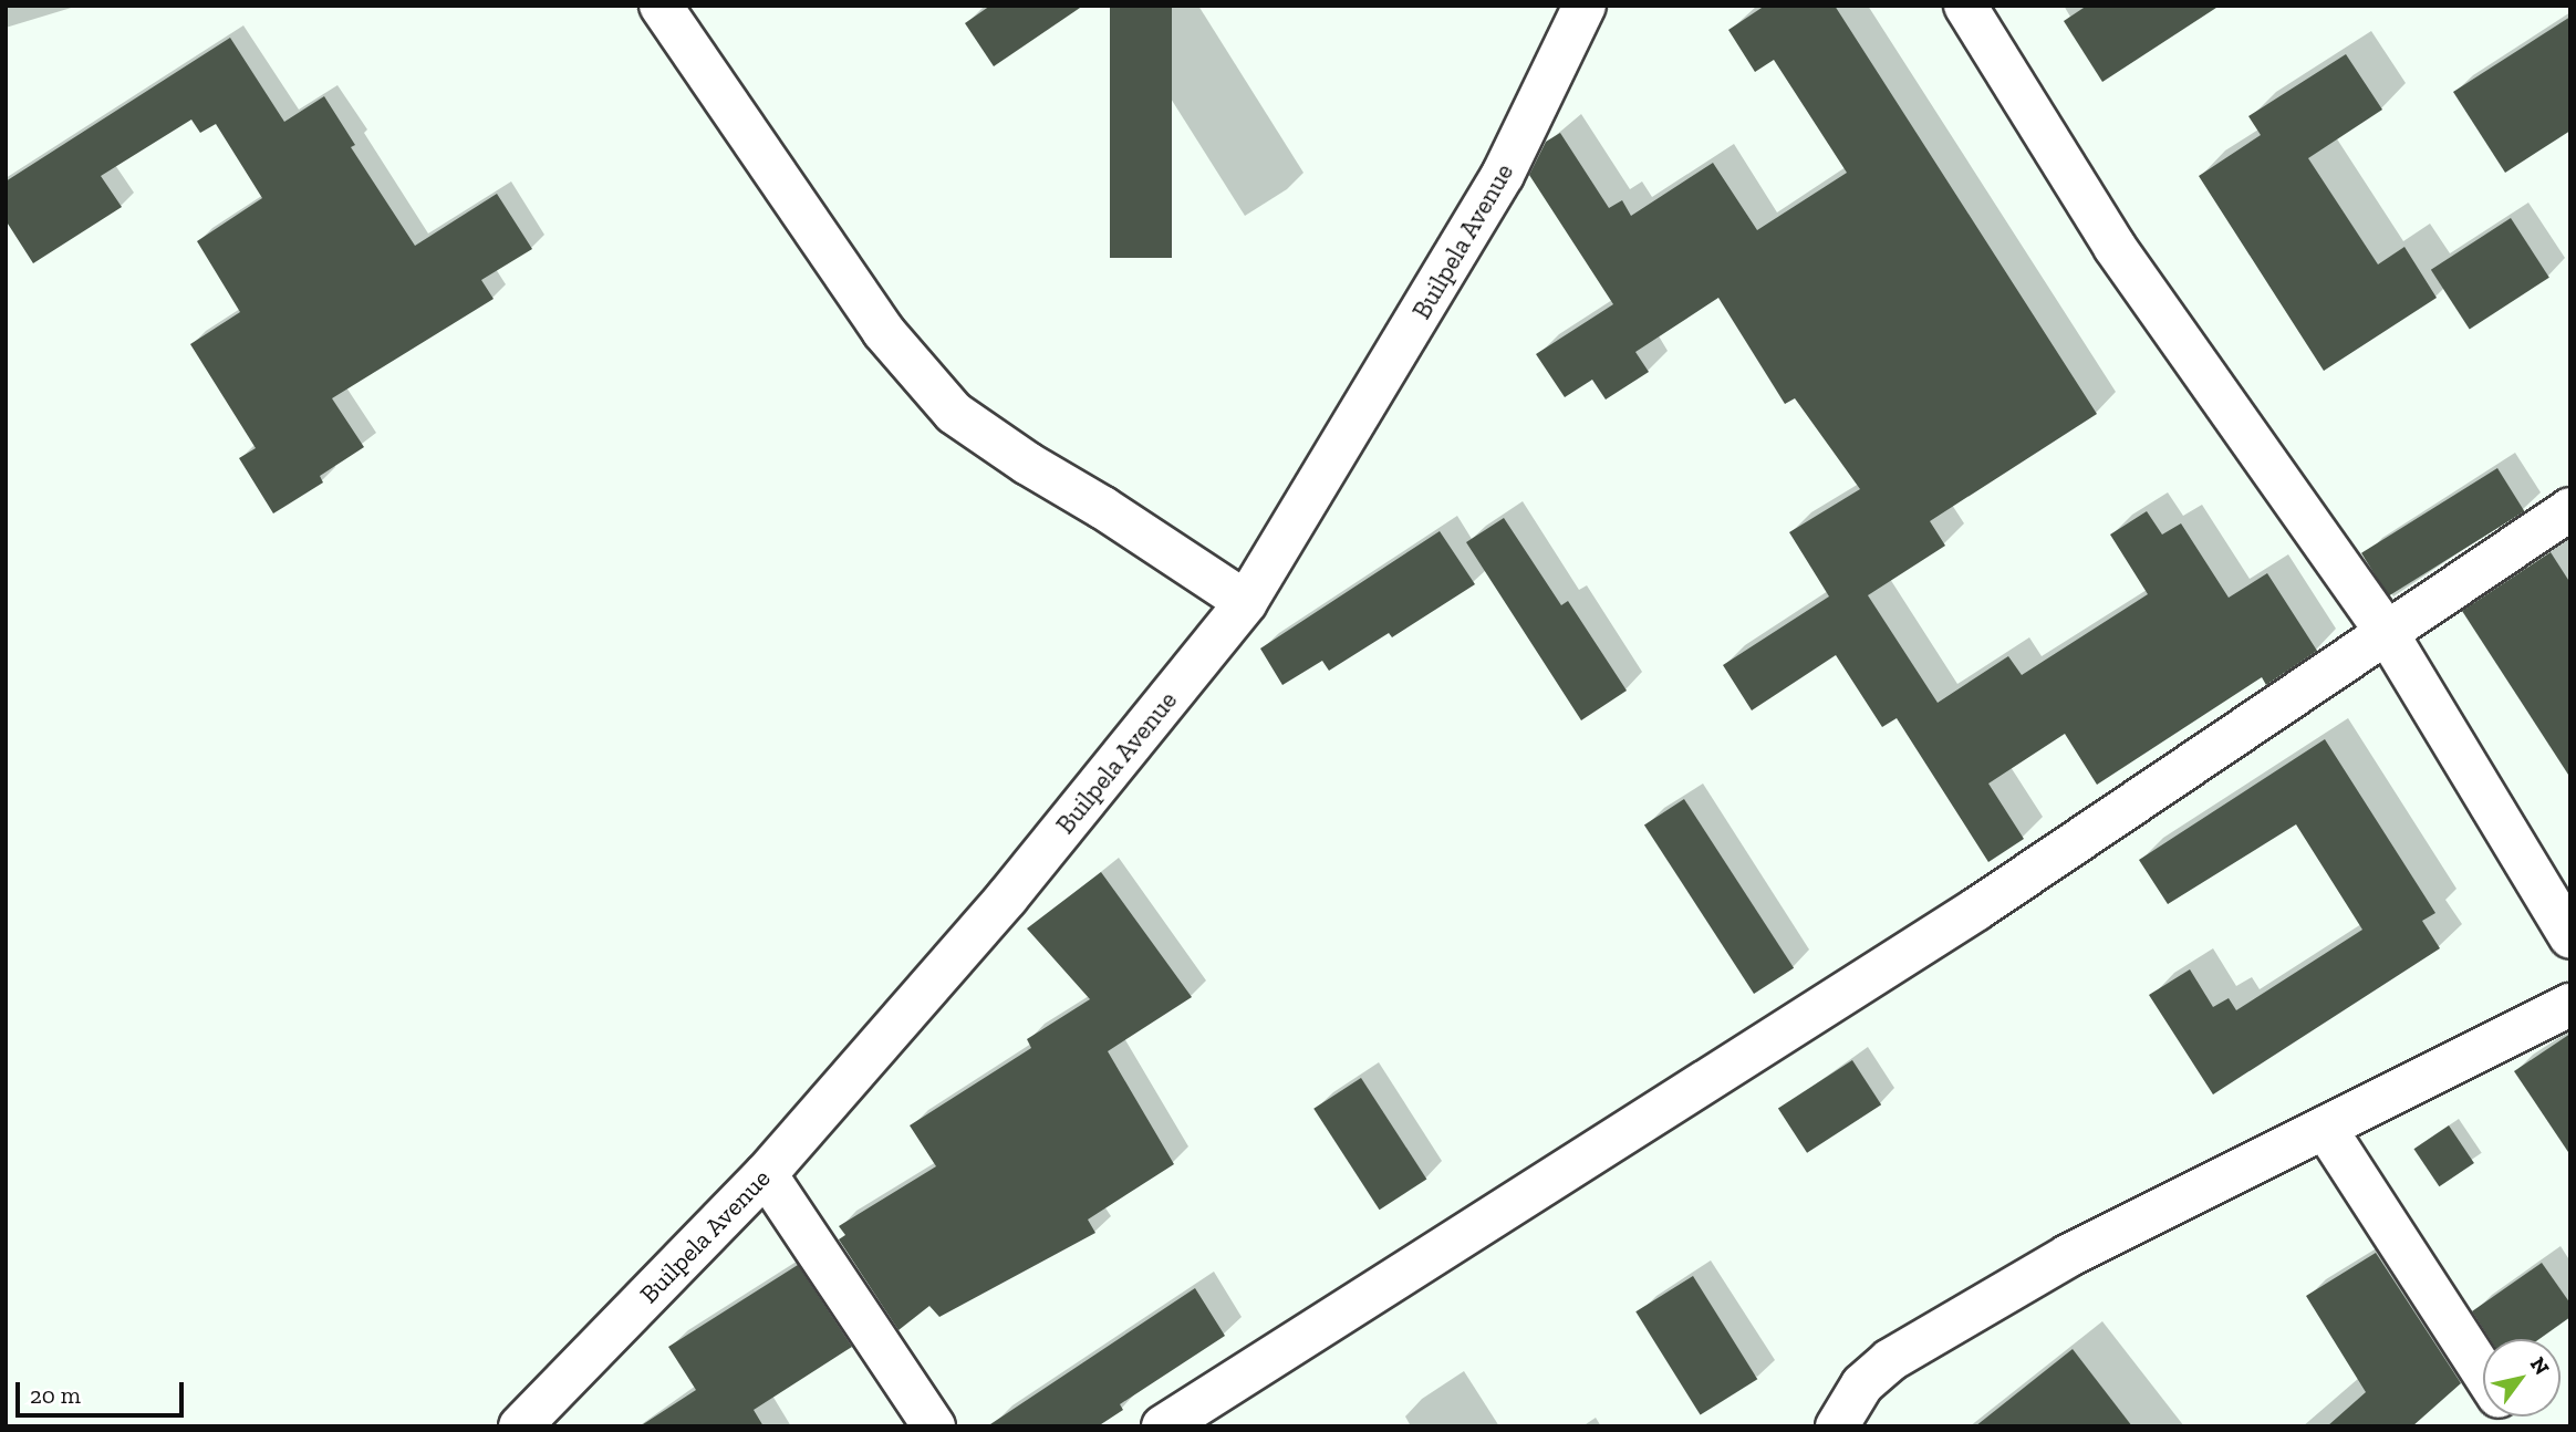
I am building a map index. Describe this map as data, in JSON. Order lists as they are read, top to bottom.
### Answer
{
  "streets": {
    "street": ["Builpela Avenue"]
  },
  "scale_bar": "20 m",
  "north": "top right"
}
